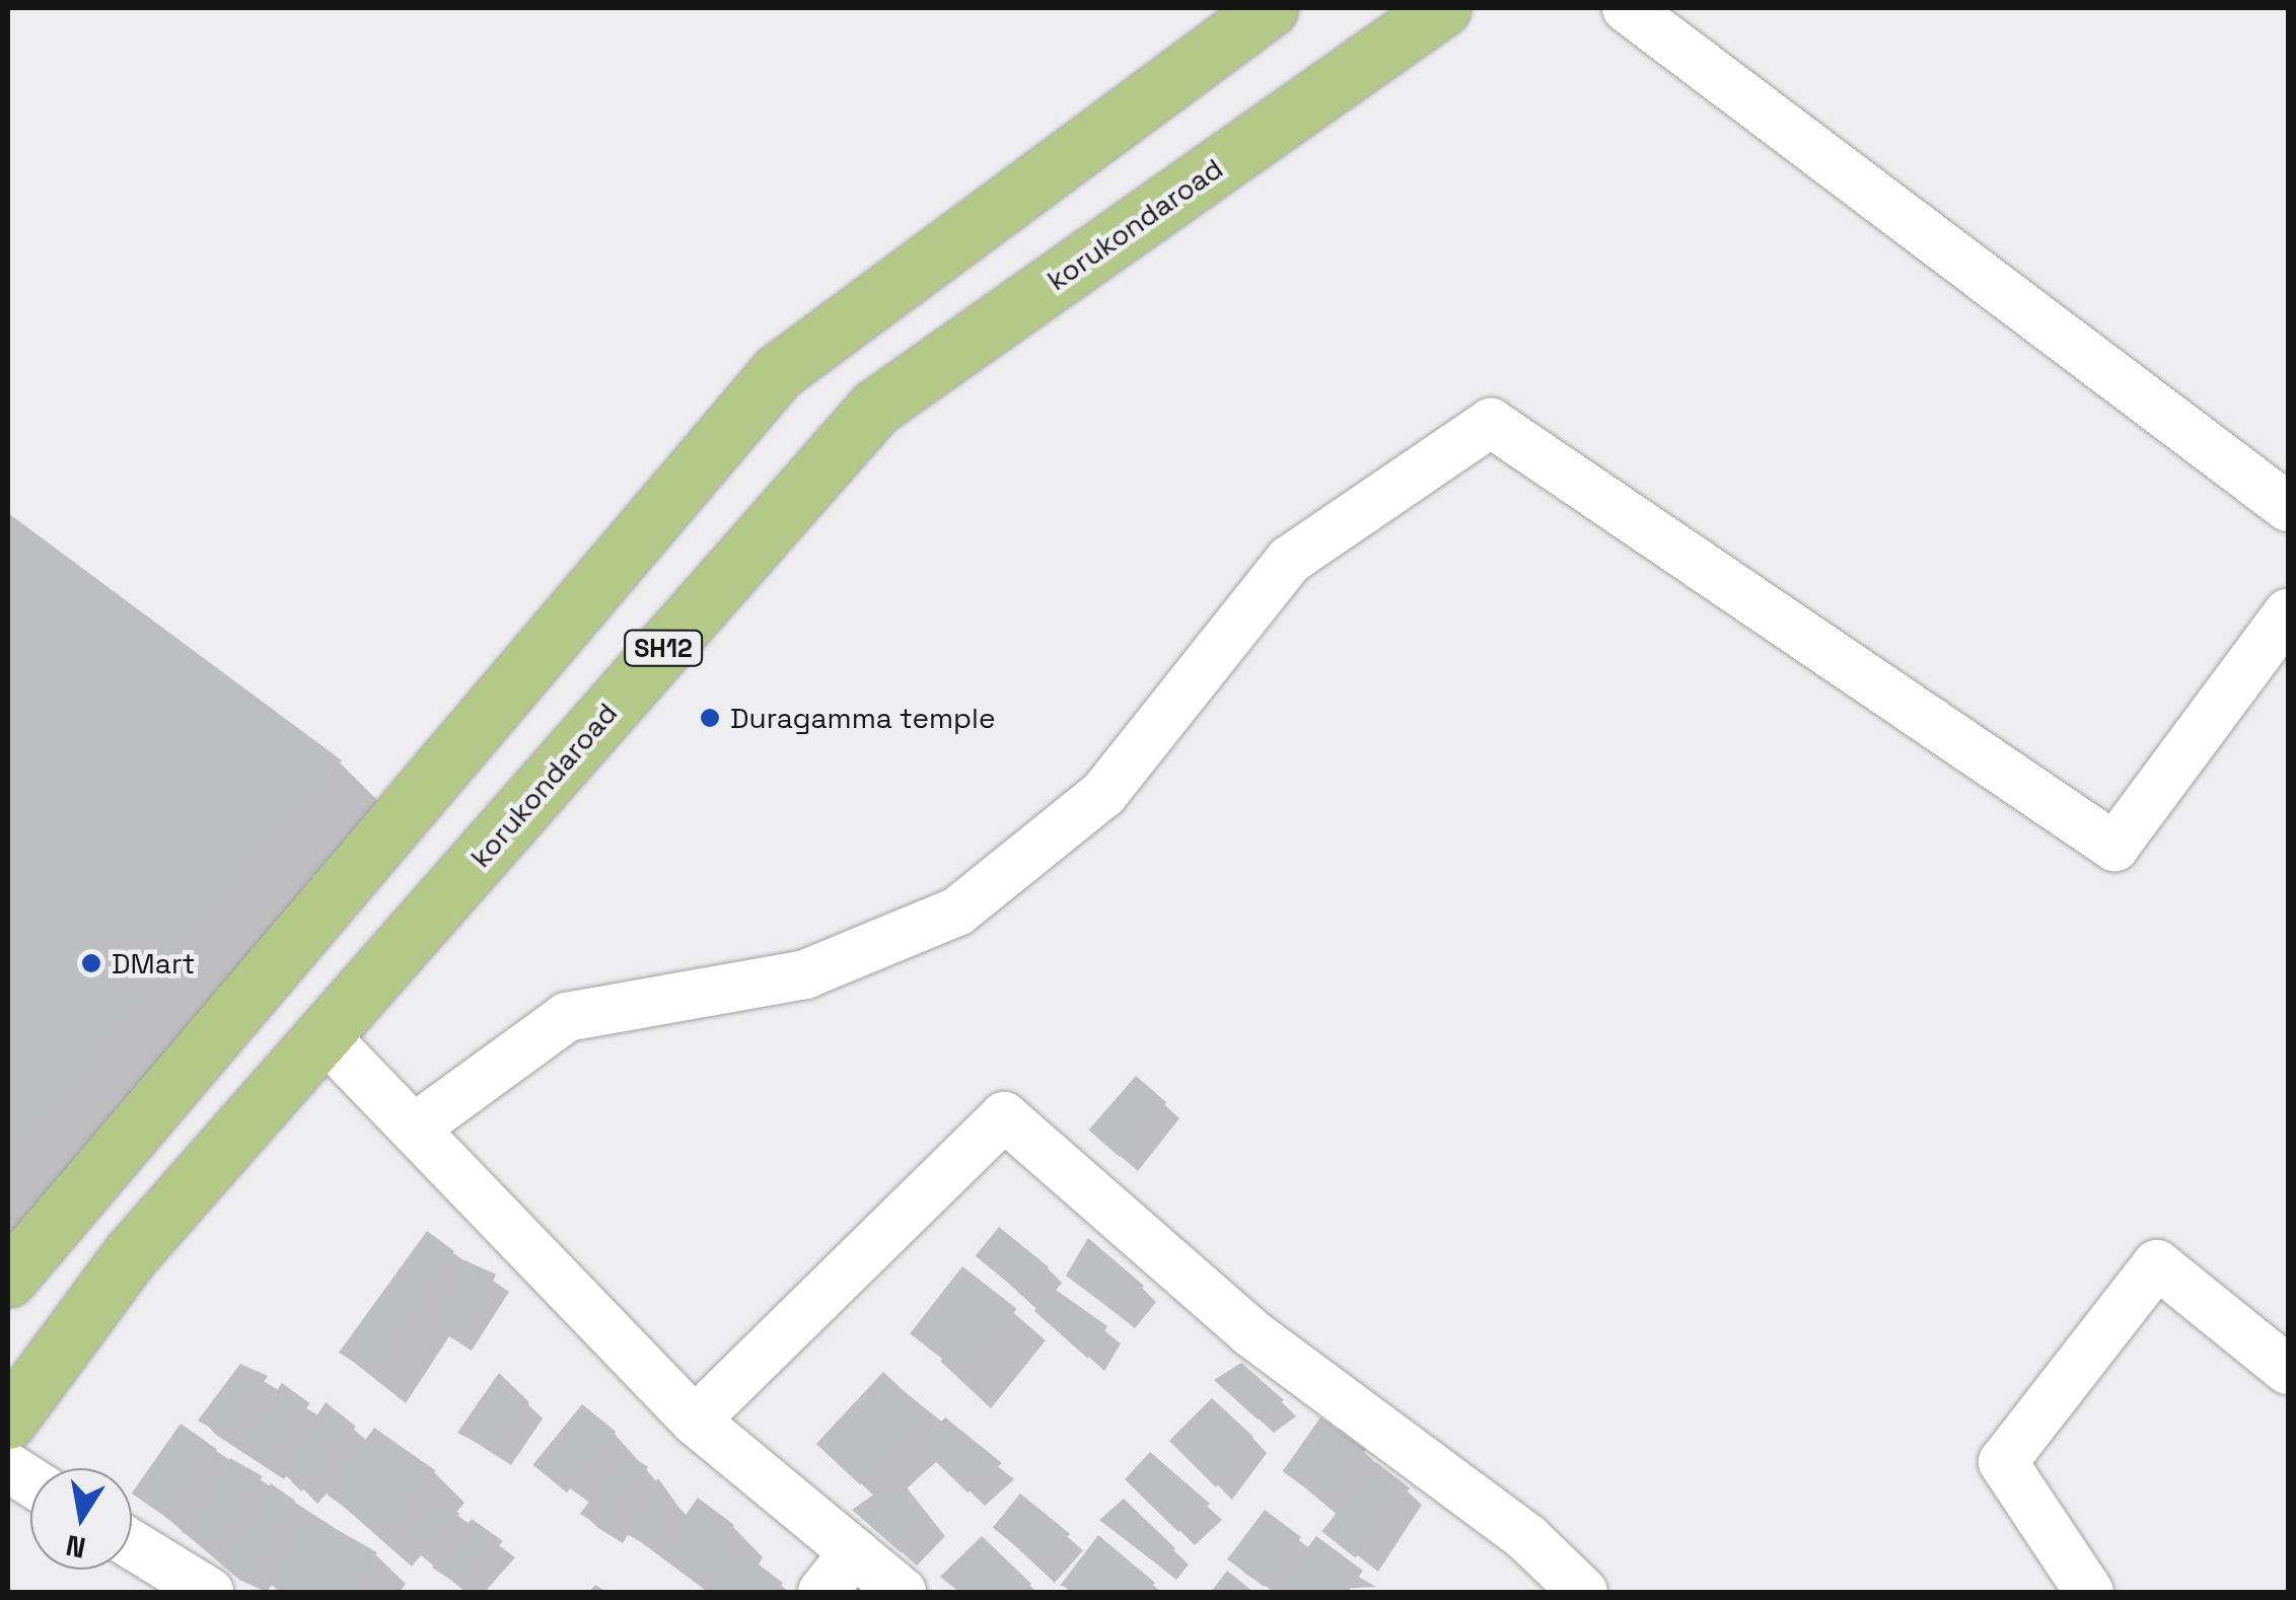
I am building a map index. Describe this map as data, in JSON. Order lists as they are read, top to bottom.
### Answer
{
  "streets": {
    "main road": ["korukondaroad", "SH12"]
  },
  "places": ["Duragamma temple", "DMart"],
  "north": "bottom"
}
